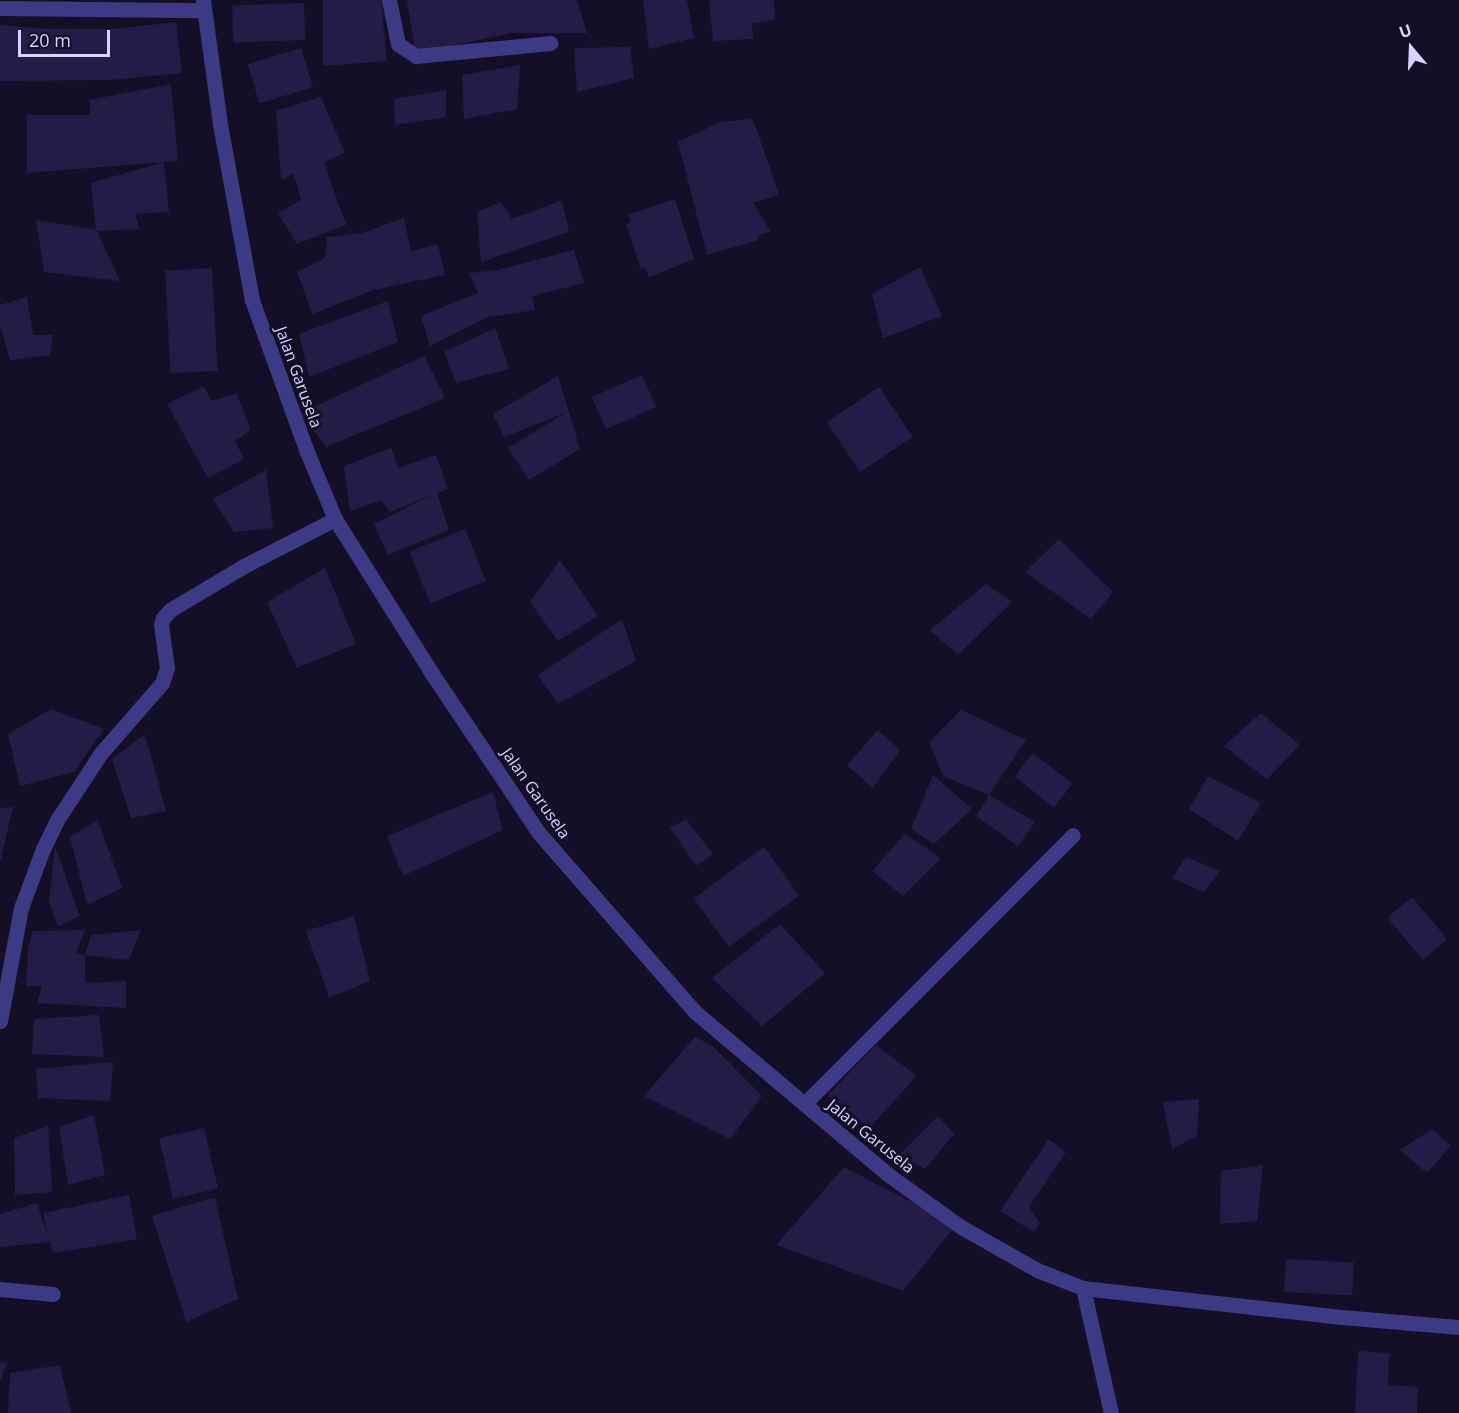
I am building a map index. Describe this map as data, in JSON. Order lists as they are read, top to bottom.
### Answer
{
  "streets": {
    "street": ["Jalan Garusela"]
  },
  "scale_bar": "20 m",
  "north": "top"
}
